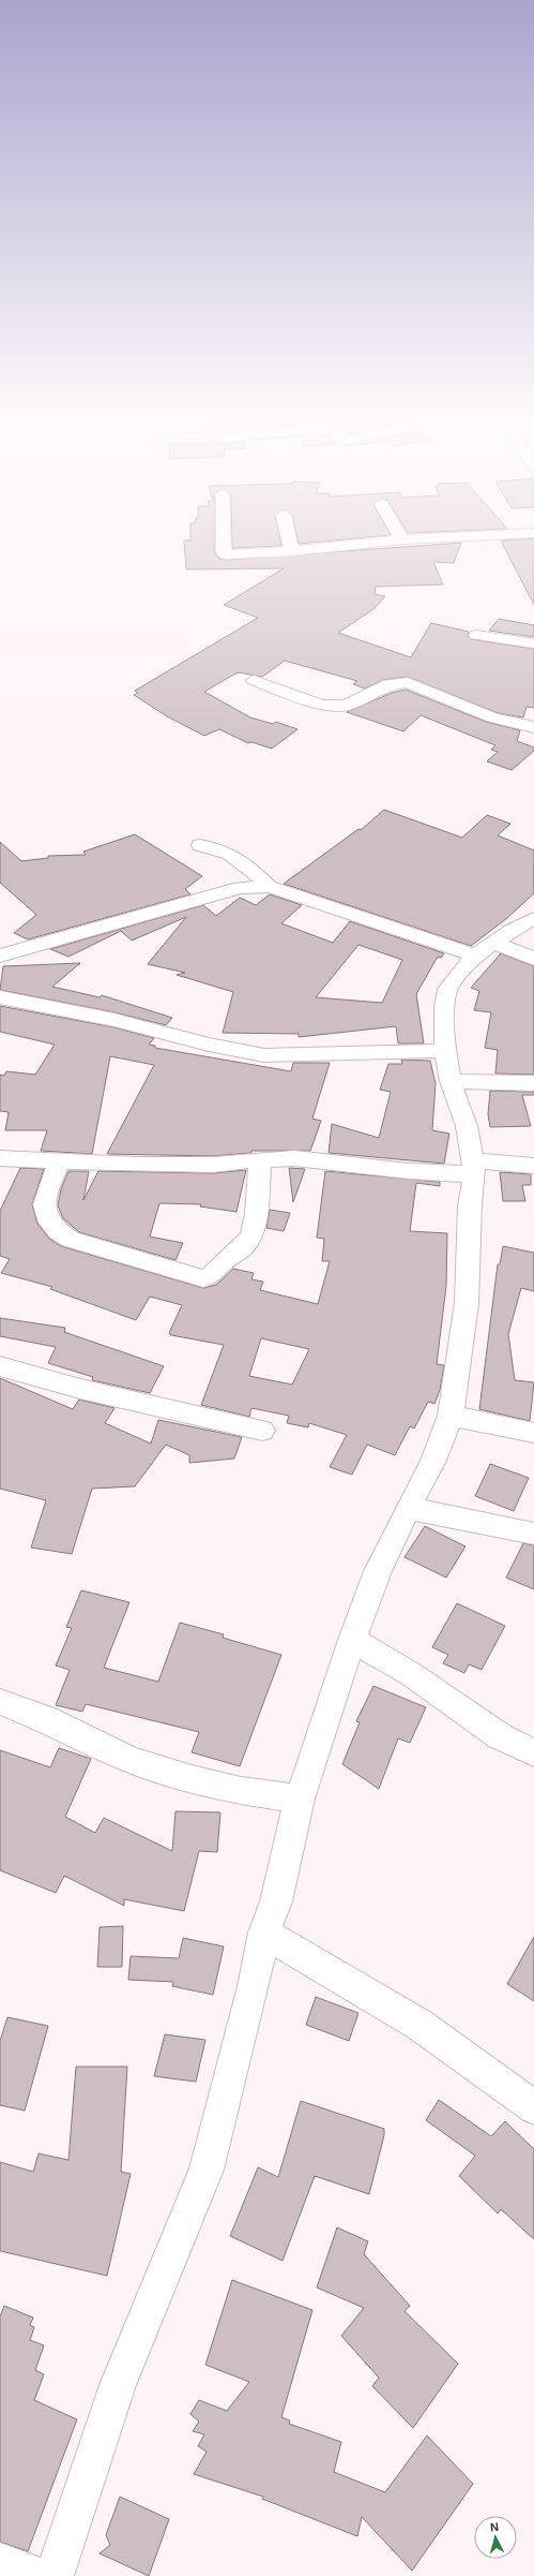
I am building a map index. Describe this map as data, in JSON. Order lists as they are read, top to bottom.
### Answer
{
  "north": "top"
}
